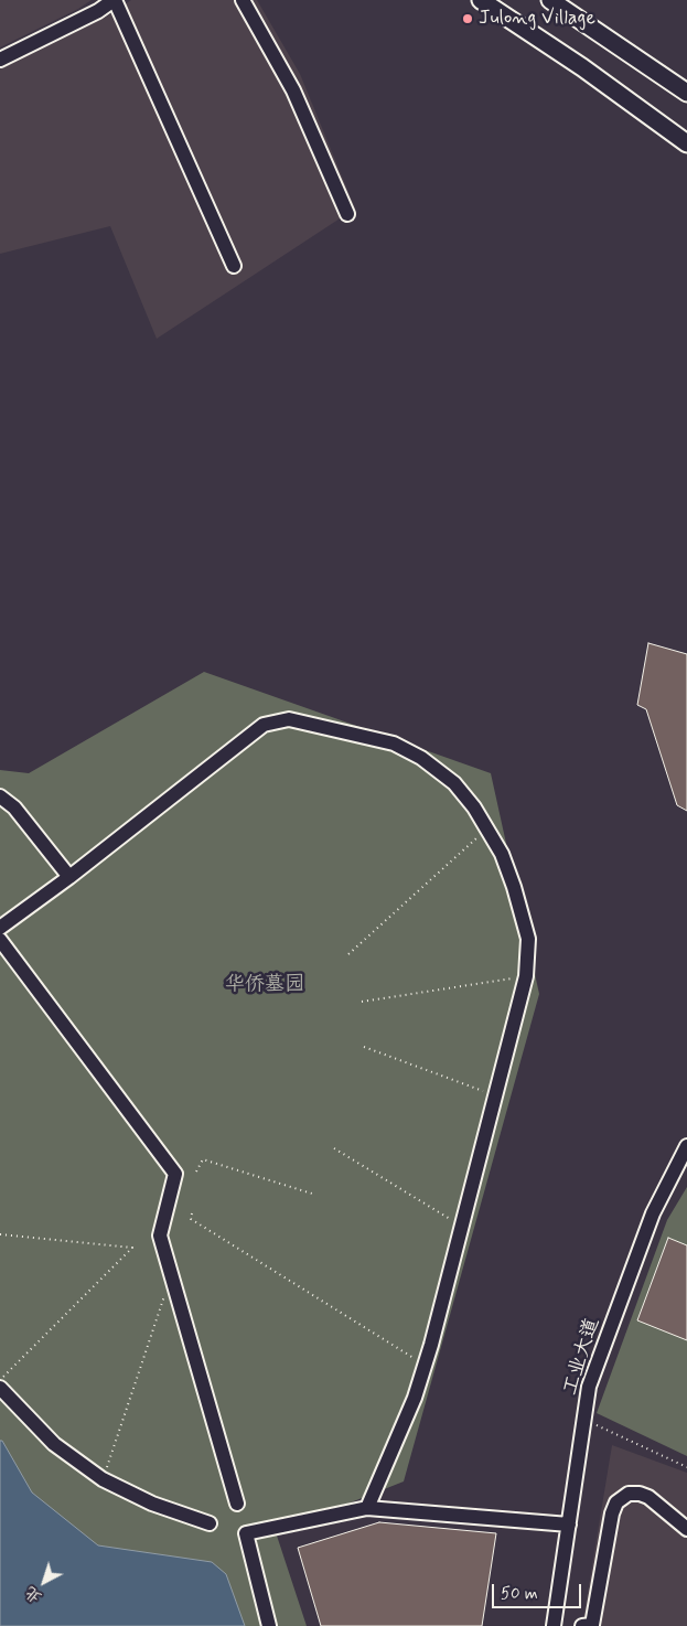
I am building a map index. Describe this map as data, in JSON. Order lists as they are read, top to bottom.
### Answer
{
  "streets": {
    "street": ["工业大道"]
  },
  "parks": ["华侨墓园"],
  "places": ["Julong Village"],
  "scale_bar": "50 m",
  "north": "bottom left"
}
